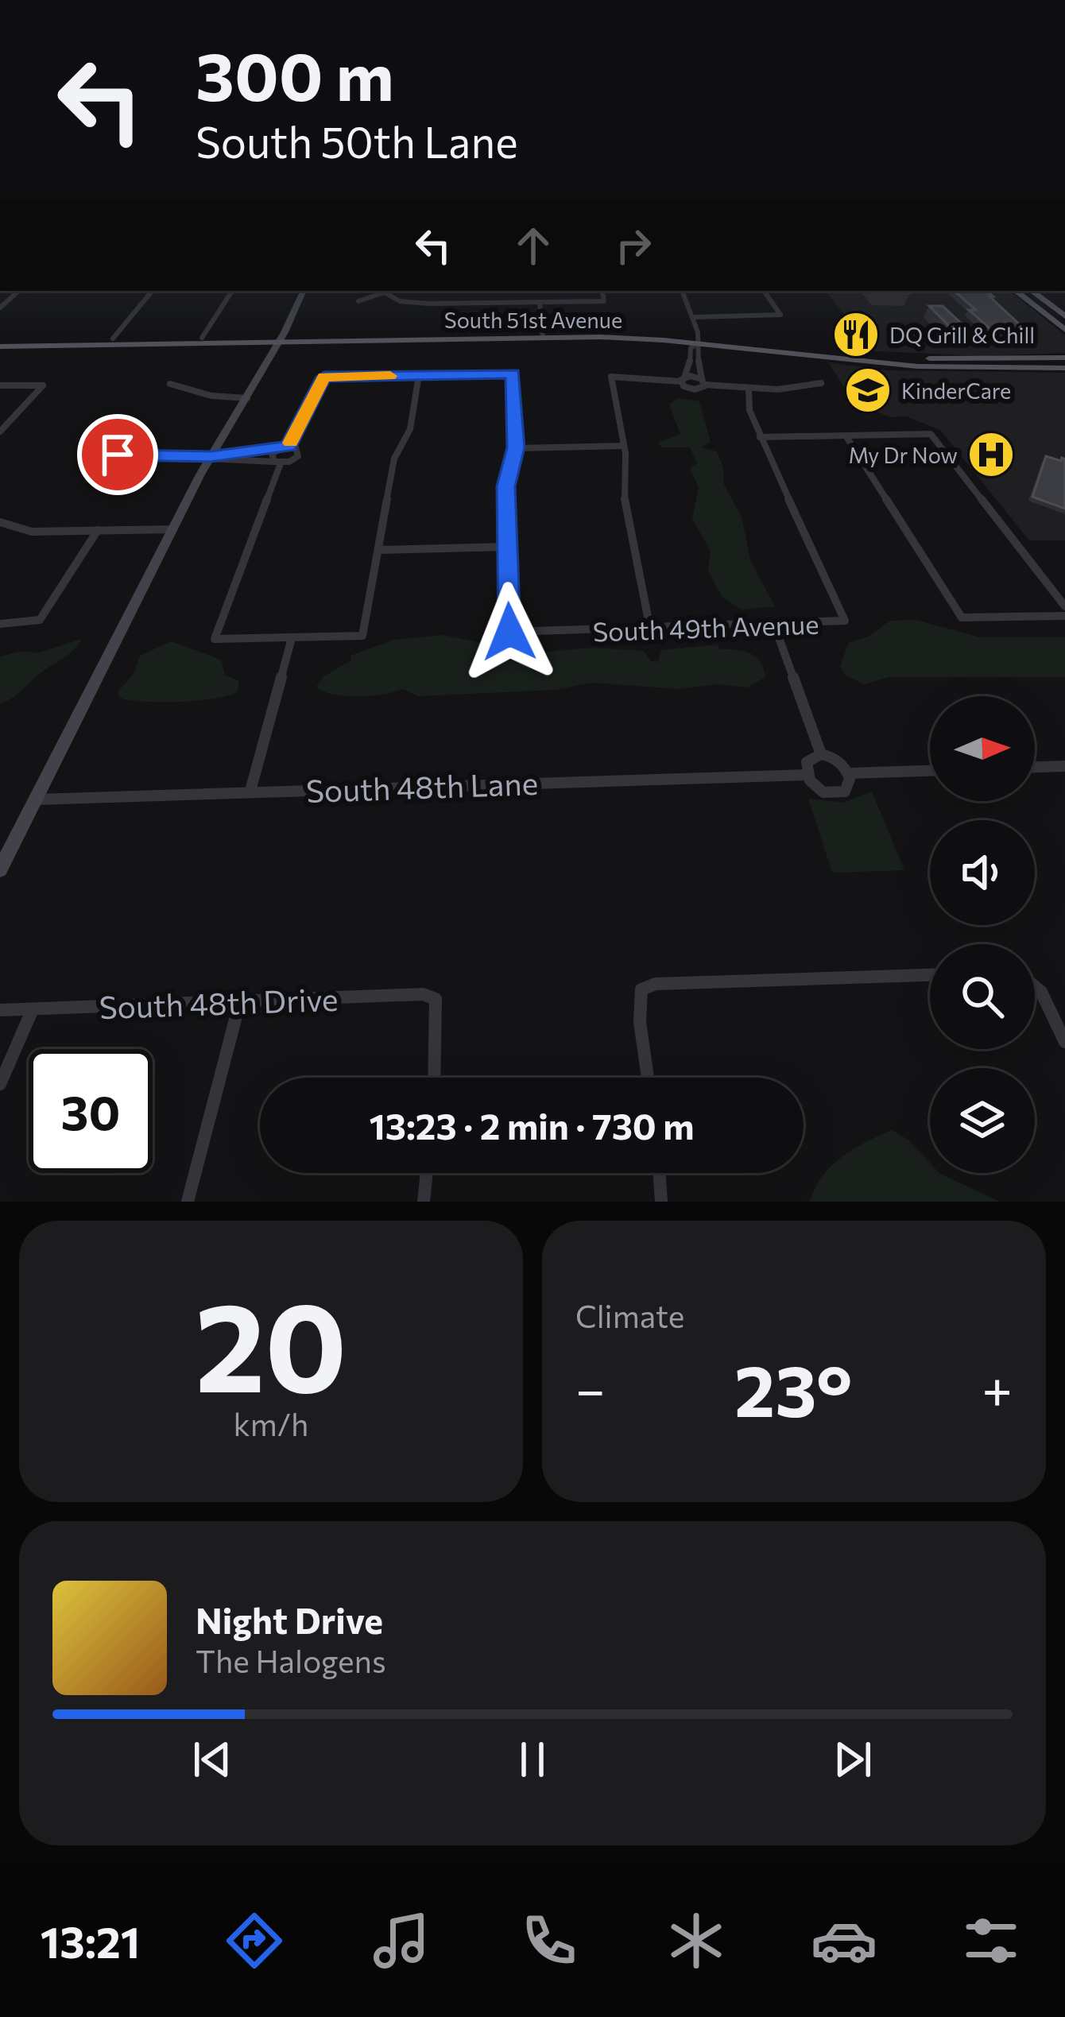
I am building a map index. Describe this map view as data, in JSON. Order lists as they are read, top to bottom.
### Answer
{
  "streets": {
    "main road": ["South 51st Avenue"],
    "street": ["South 49th Avenue", "South 48th Lane", "South 48th Drive"]
  },
  "places": {
    "restaurant": ["DQ Grill & Chill"],
    "school or university": ["KinderCare"],
    "hospital": ["My Dr Now"]
  },
  "north": "right",
  "page": {
    "turn": ["300 m", "South 50th Lane"],
    "limit": "30",
    "trip": "13:23 · 2 min · 730 m",
    "tile": [
      ["20", "km/h"],
      "Climate"
    ],
    "heat": ["−", "23°", "+"],
    "song": ["Night Drive", "The Halogens"],
    "tabs": "13:21"
  }
}
